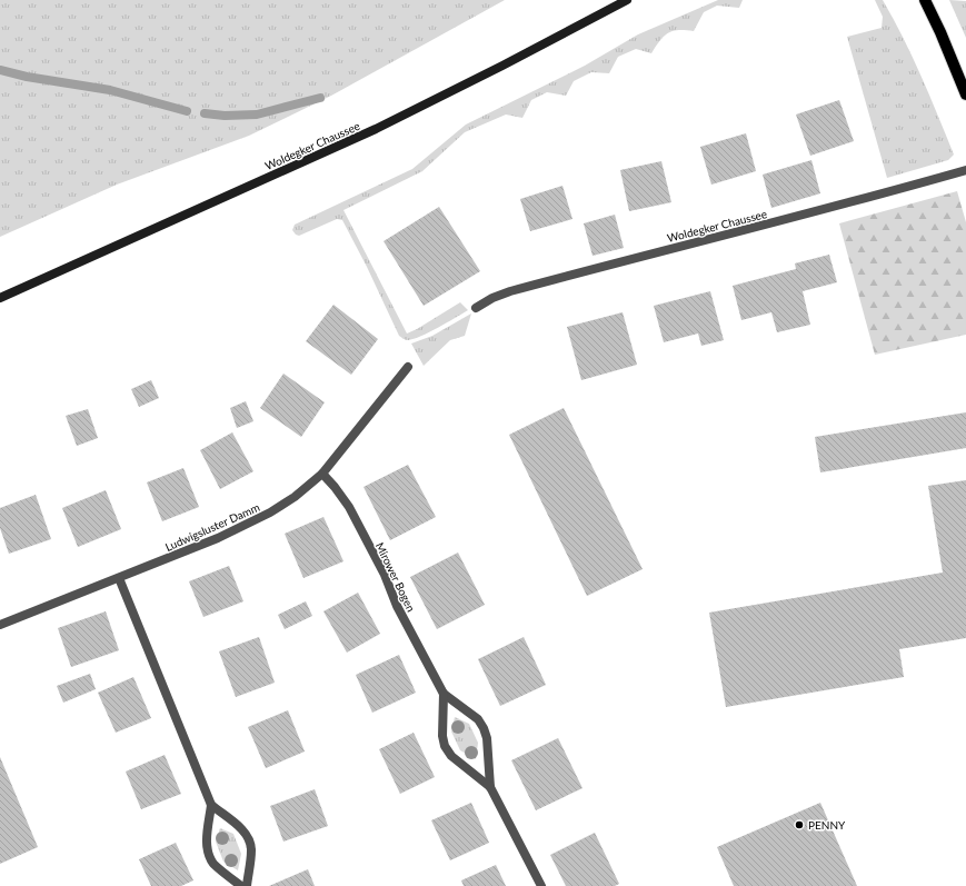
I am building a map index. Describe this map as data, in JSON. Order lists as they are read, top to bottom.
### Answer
{
  "streets": {
    "main road": ["Woldegker Chaussee"],
    "street": ["Ludwigsluster Damm", "Mirower Bogen"]
  },
  "crossings": [
    ["Ludwigsluster Damm", "Mirower Bogen"]
  ],
  "places": ["PENNY"]
}
